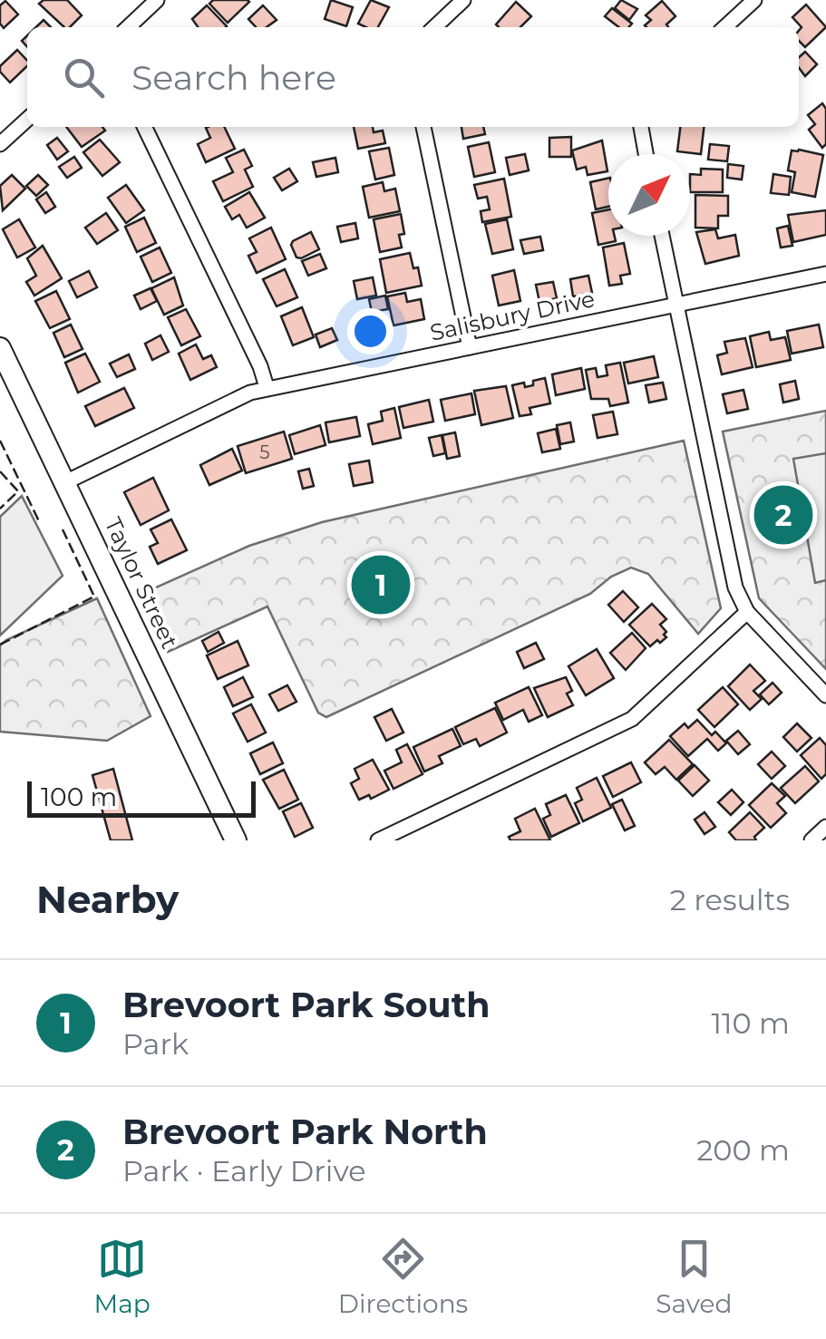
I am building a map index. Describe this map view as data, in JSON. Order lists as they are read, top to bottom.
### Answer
{
  "streets": {
    "main road": ["Taylor Street"],
    "street": ["Salisbury Drive"]
  },
  "crossings": [
    ["Salisbury Drive", "Taylor Street"]
  ],
  "house_numbers": ["5"],
  "scale_bar": "100 m",
  "north": "top right",
  "page": {
    "search": "Search here",
    "pins": ["2", "1"],
    "scale": "100 m",
    "heading": ["Nearby", "2 results"],
    "list": [
      {
        "mark": "1",
        "name": "Brevoort Park South",
        "note": "Park",
        "value": "110 m"
      },
      {
        "mark": "2",
        "name": "Brevoort Park North",
        "note": "Park · Early Drive",
        "value": "200 m"
      }
    ],
    "nav": ["Map", "Directions", "Saved"]
  }
}
